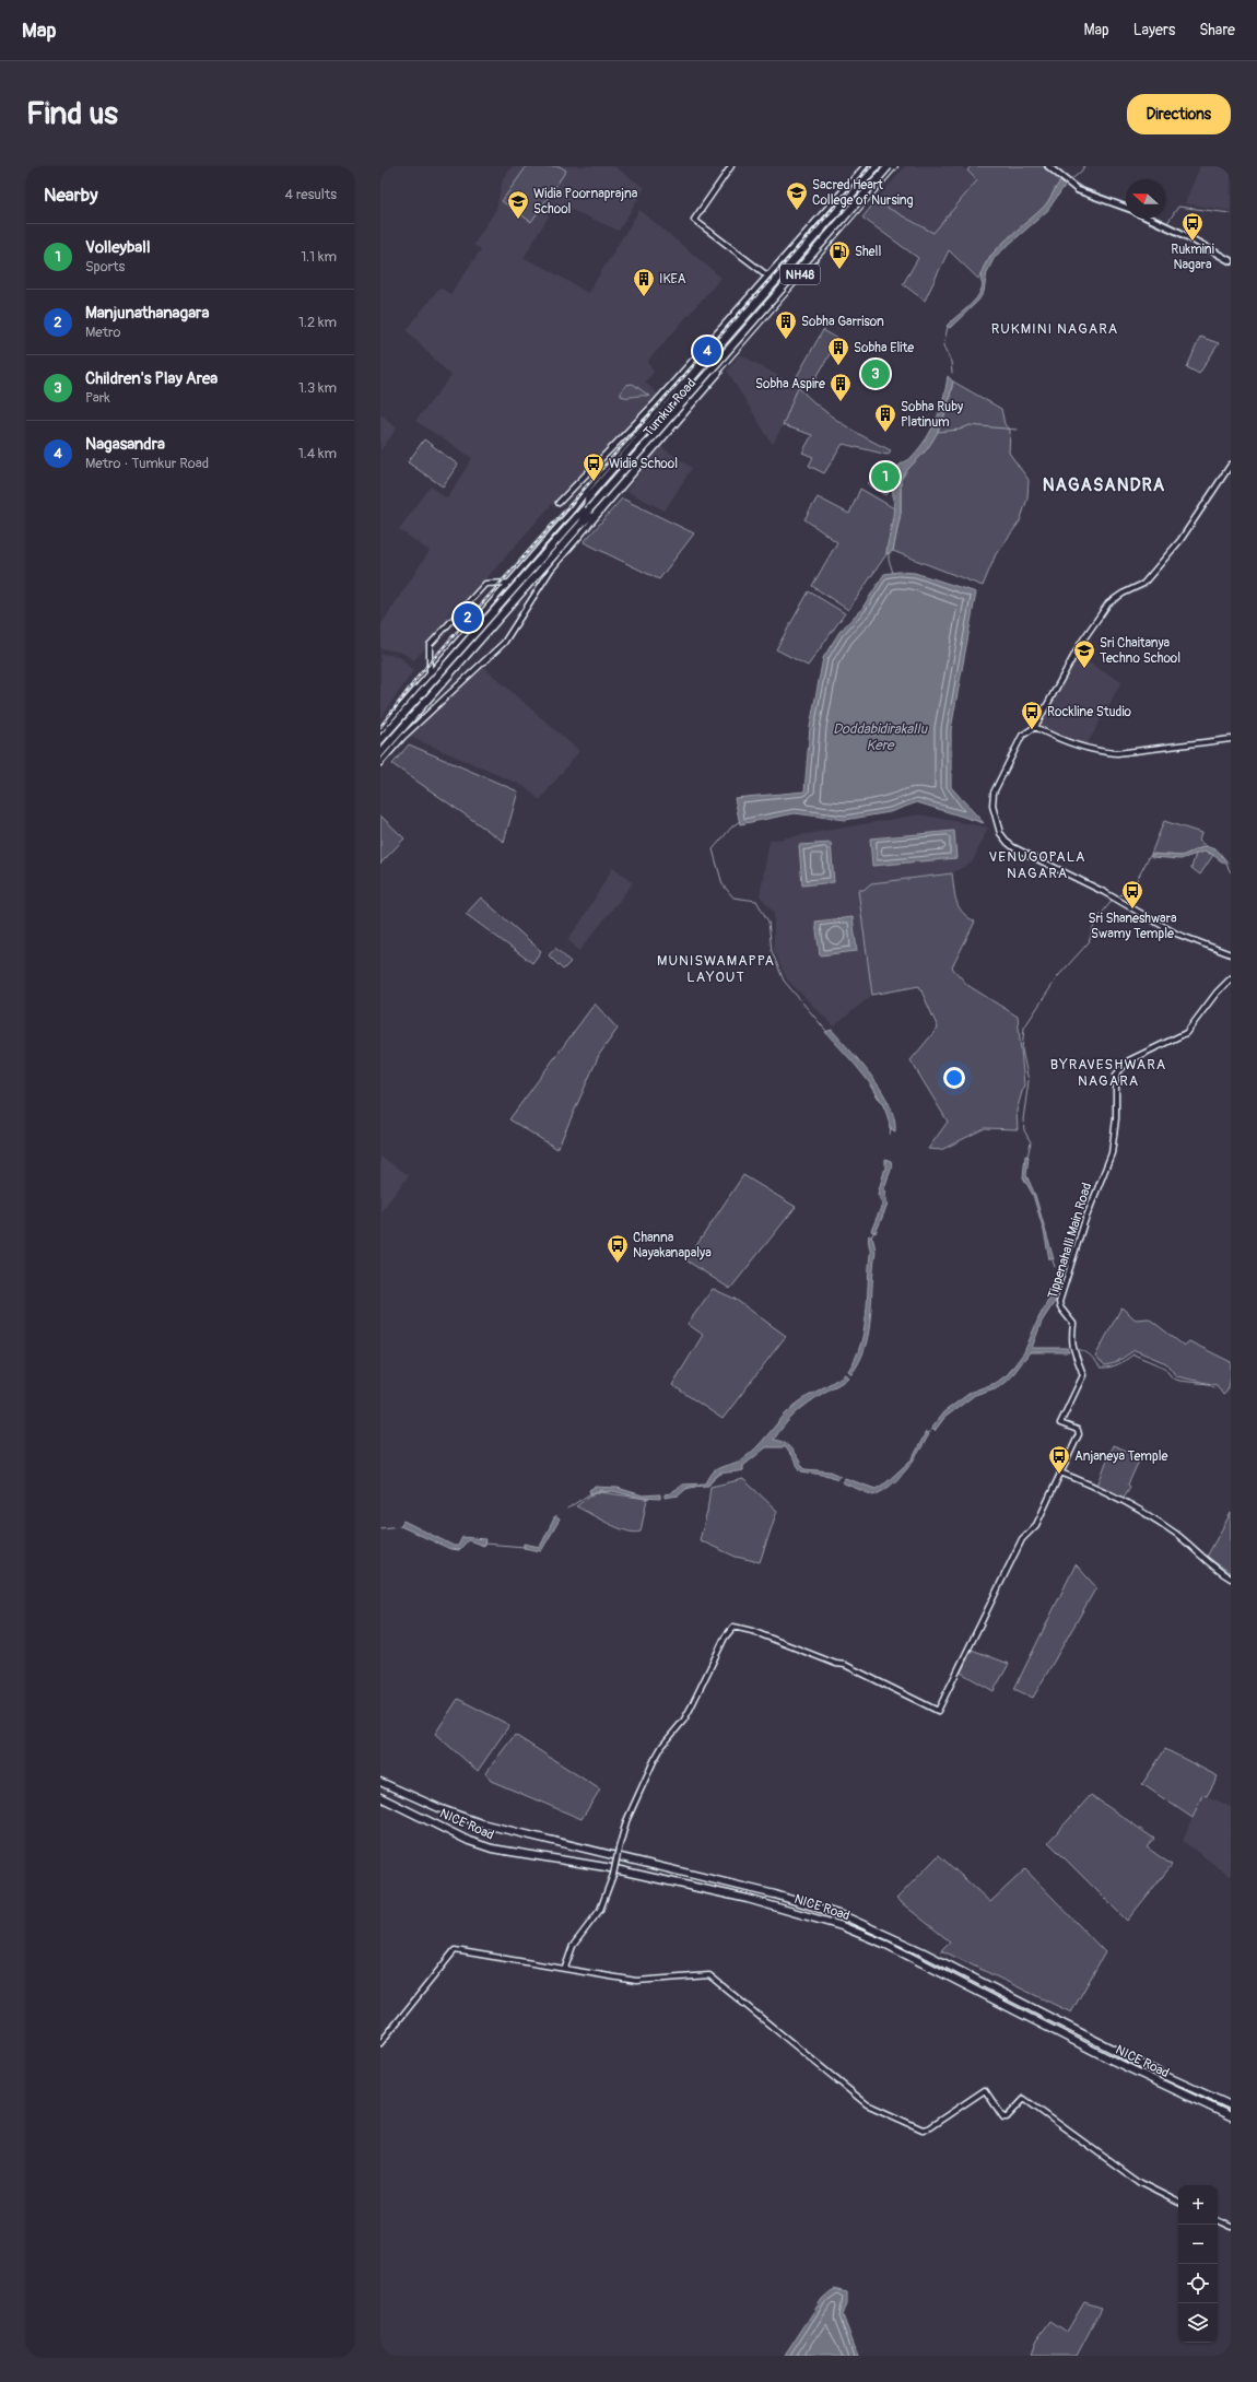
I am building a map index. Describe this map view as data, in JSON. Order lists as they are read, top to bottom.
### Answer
{
  "streets": {
    "highway": ["NH48", "Tumkur Road", "NICE Road"],
    "street": ["Tippenahalli Main Road"]
  },
  "crossings": [
    ["NH48", "Tumkur Road"]
  ],
  "districts": [
    "RUKMINI NAGARA",
    "NAGASANDRA",
    "VENUGOPALA NAGARA",
    "MUNISWAMAPPA LAYOUT",
    "BYRAVESHWARA NAGARA"
  ],
  "water": ["Doddabidirakallu Kere"],
  "places": {
    "school or university": ["Sacred Heart College of Nursing", "Widia Poornaprajna School", "Sri Chaitanya Techno School"],
    "bus stop": [
      "Rukmini Nagara",
      "Widia School",
      "Rockline Studio",
      "Sri Shaneshwara Swamy Temple",
      "Channa Nayakanapalya",
      "Anjaneya Temple"
    ],
    "fuel station": ["Shell"],
    "building": [
      "IKEA",
      "Sobha Garrison",
      "Sobha Elite",
      "Sobha Aspire",
      "Sobha Ruby Platinum"
    ]
  },
  "north": "left",
  "page": {
    "header": "Map",
    "nav": ["Map", "Layers", "Share"],
    "buttons": "Directions",
    "title": "Find us",
    "heading": ["Nearby", "4 results"],
    "list": [
      {
        "mark": "1",
        "name": "Volleyball",
        "note": "Sports",
        "value": "1.1 km"
      },
      {
        "mark": "2",
        "name": "Manjunathanagara",
        "note": "Metro",
        "value": "1.2 km"
      },
      {
        "mark": "3",
        "name": "Children's Play Area",
        "note": "Park",
        "value": "1.3 km"
      },
      {
        "mark": "4",
        "name": "Nagasandra",
        "note": "Metro · Tumkur Road",
        "value": "1.4 km"
      }
    ],
    "pins": [
      "4",
      "3",
      "1",
      "2"
    ],
    "map_buttons": ["+", "−"]
  }
}
